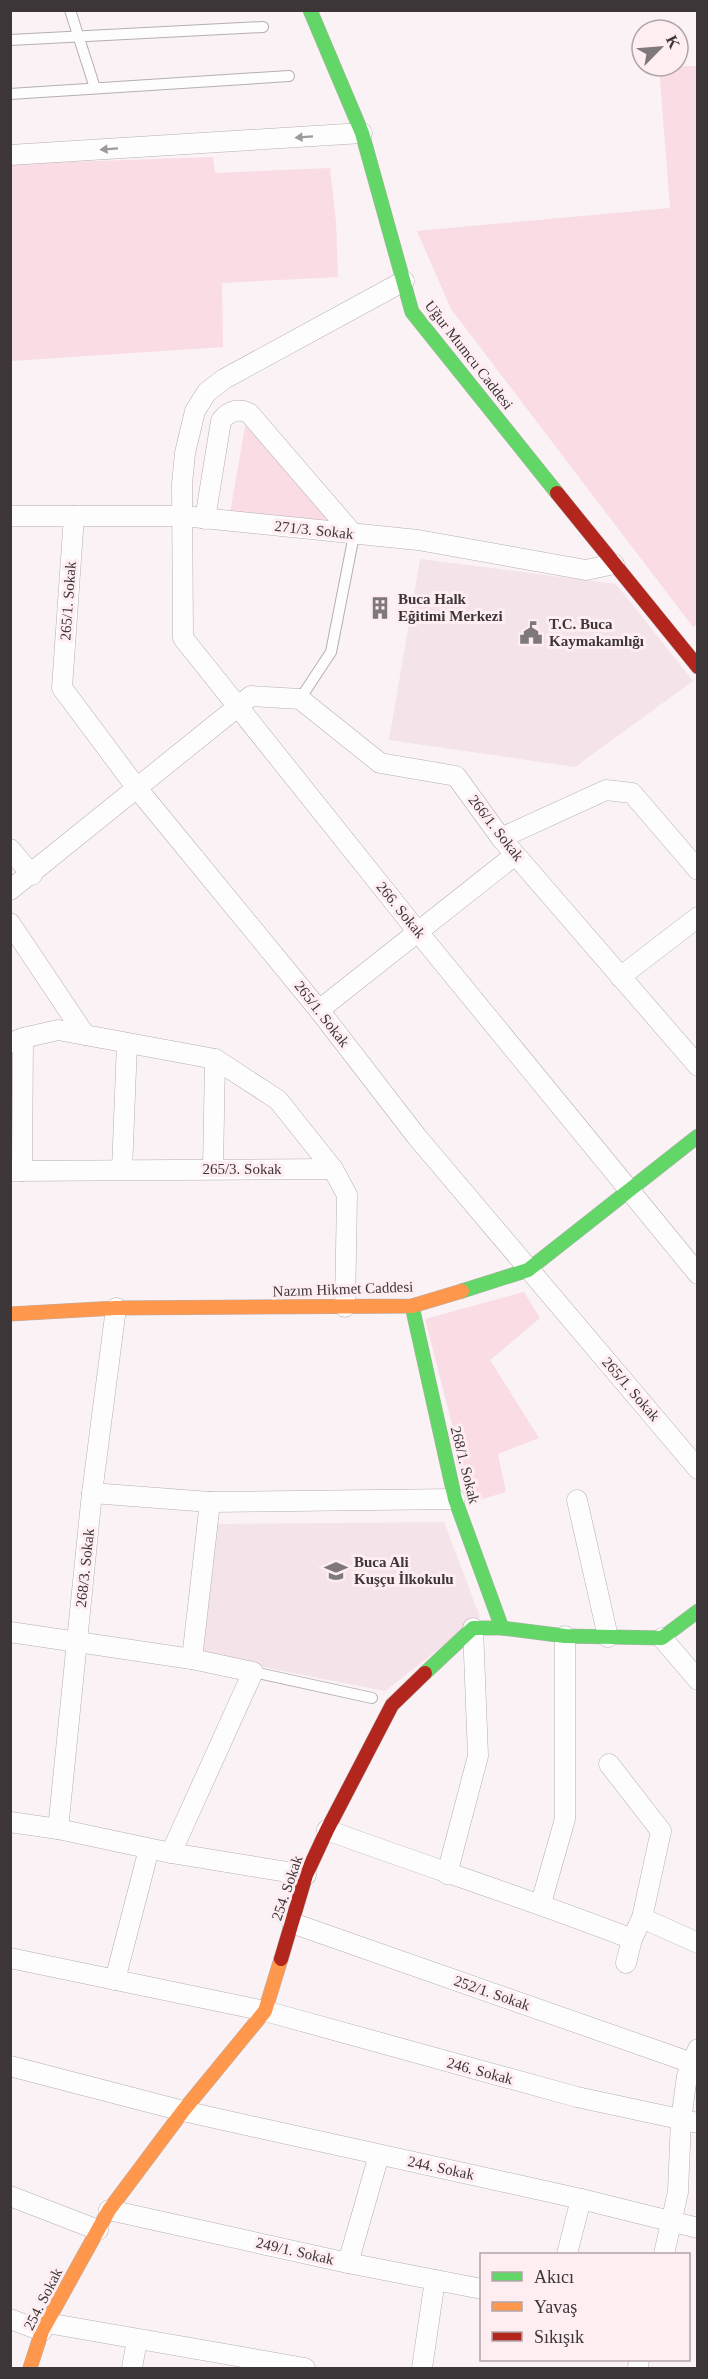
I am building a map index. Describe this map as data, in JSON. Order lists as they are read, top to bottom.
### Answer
{
  "streets": {
    "main road": [
      "Uğur Mumcu Caddesi",
      "Nazım Hikmet Caddesi",
      "268/1. Sokak",
      "254. Sokak"
    ],
    "street": [
      "271/3. Sokak",
      "265/1. Sokak",
      "266/1. Sokak",
      "266. Sokak",
      "265/3. Sokak",
      "268/3. Sokak",
      "252/1. Sokak",
      "246. Sokak",
      "244. Sokak",
      "249/1. Sokak"
    ]
  },
  "crossings": [
    ["Uğur Mumcu Caddesi", "271/3. Sokak"],
    ["Uğur Mumcu Caddesi", "266. Sokak"],
    ["271/3. Sokak", "265/1. Sokak"],
    ["271/3. Sokak", "266. Sokak"],
    ["265/1. Sokak", "Nazım Hikmet Caddesi"],
    ["266. Sokak", "Nazım Hikmet Caddesi"],
    ["Nazım Hikmet Caddesi", "268/1. Sokak"],
    ["Nazım Hikmet Caddesi", "268/3. Sokak"],
    ["254. Sokak", "252/1. Sokak"],
    ["254. Sokak", "246. Sokak"],
    ["254. Sokak", "244. Sokak"],
    ["254. Sokak", "249/1. Sokak"]
  ],
  "places": {
    "building": ["Buca Halk Eğitimi Merkezi"],
    "public building": ["T.C. Buca Kaymakamlığı"],
    "school or university": ["Buca Ali Kuşçu İlkokulu"]
  },
  "legend": ["Akıcı", "Yavaş", "Sıkışık"],
  "north": "top right"
}
